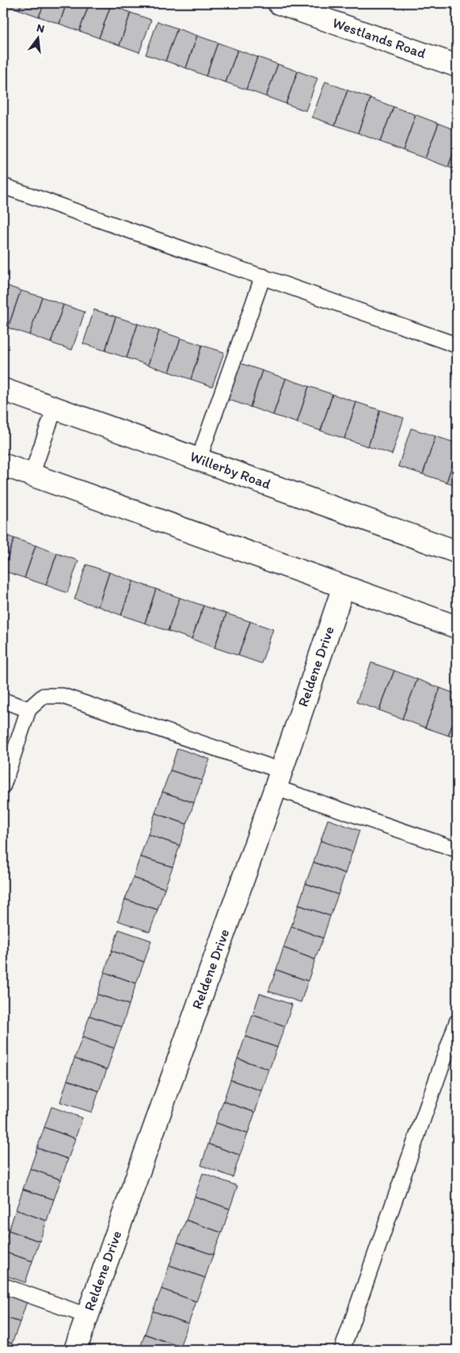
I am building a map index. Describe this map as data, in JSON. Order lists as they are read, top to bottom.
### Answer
{
  "streets": {
    "street": ["Westlands Road", "Willerby Road", "Reldene Drive"]
  },
  "north": "top"
}
